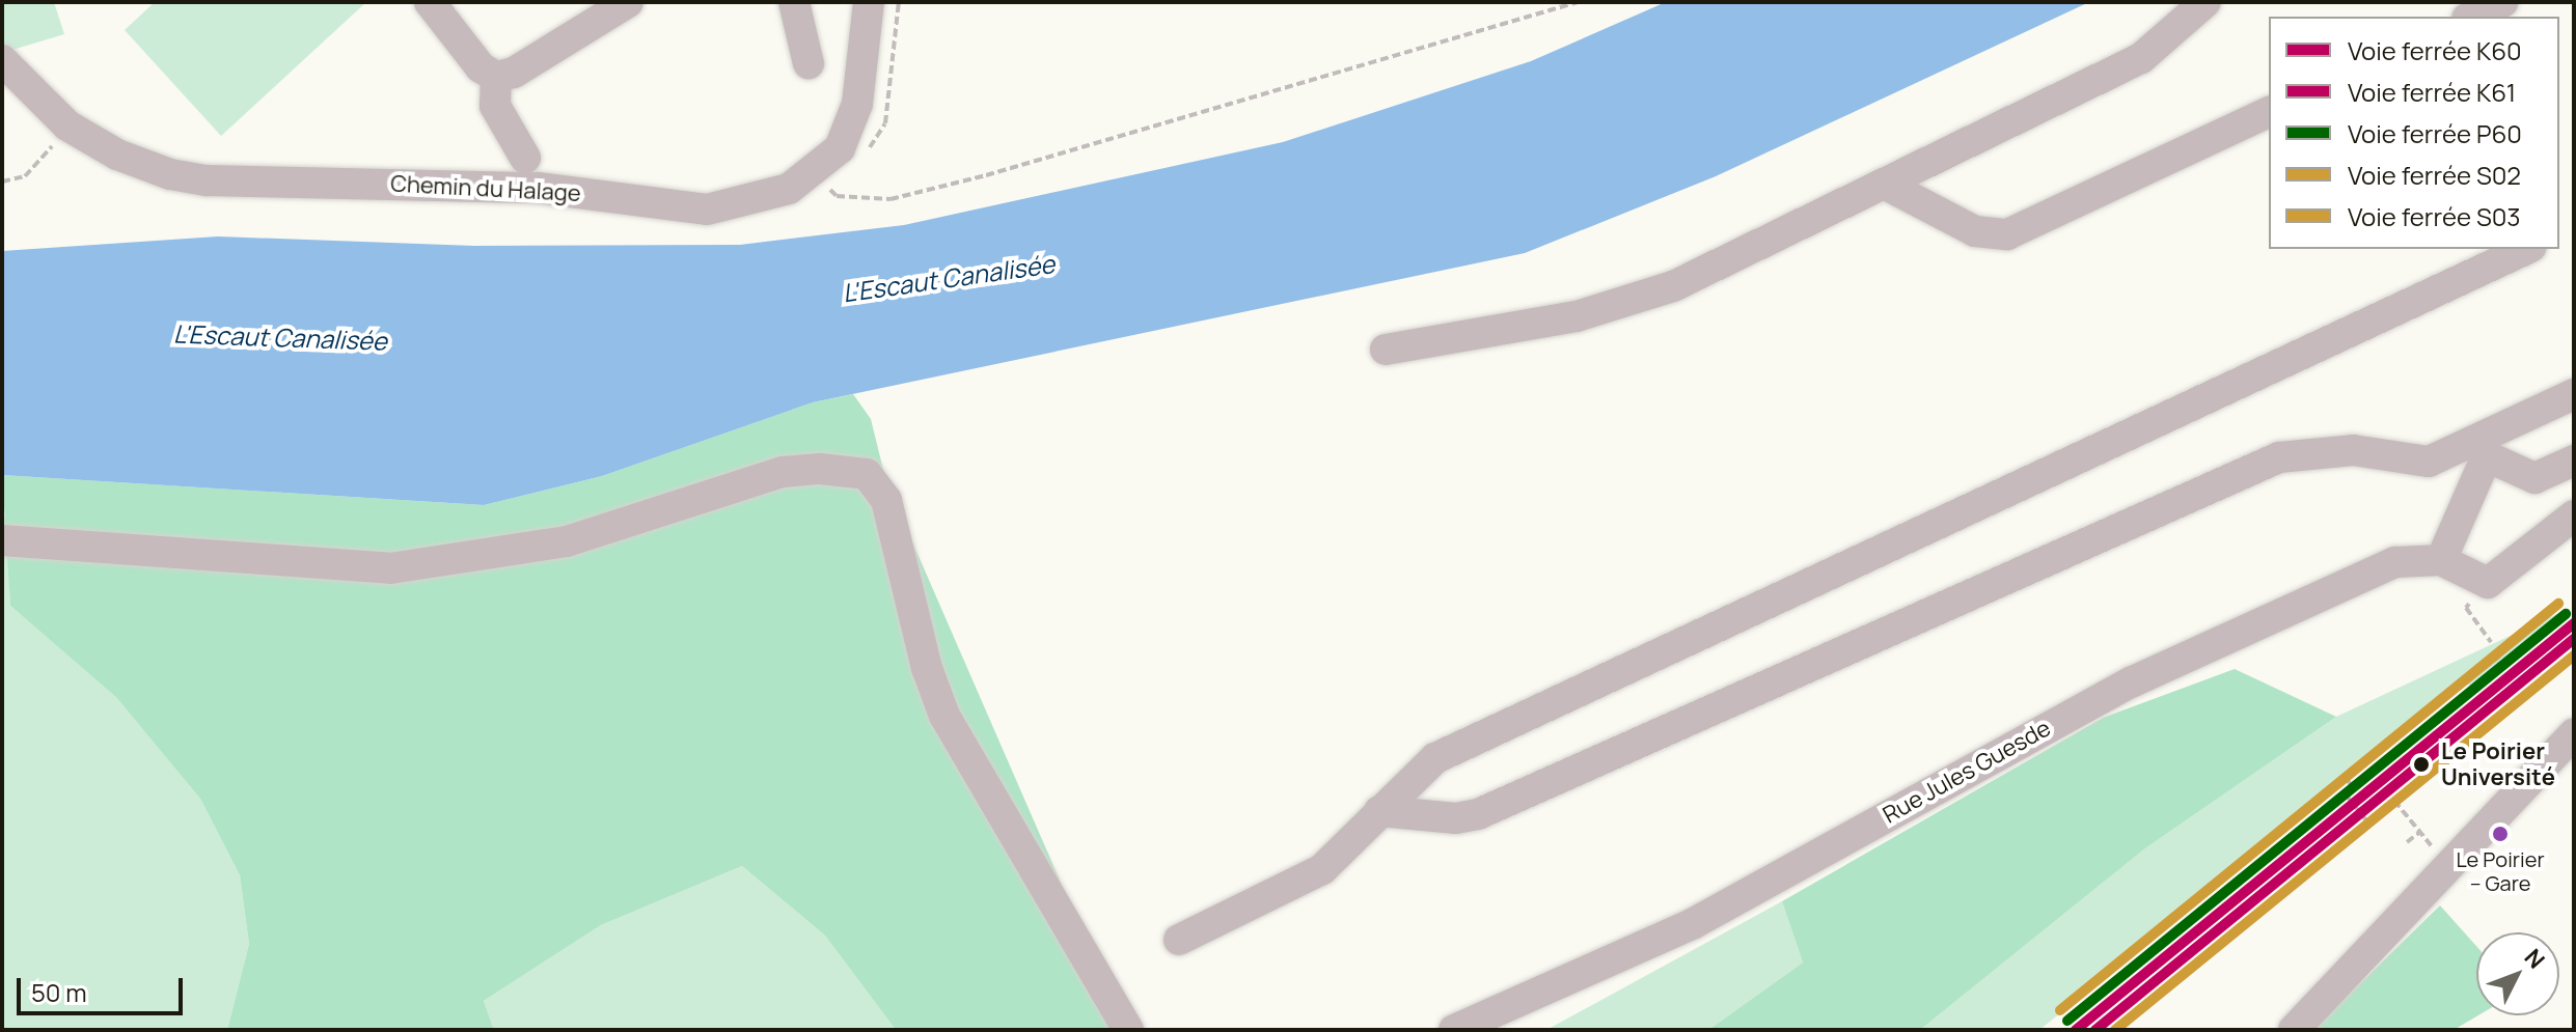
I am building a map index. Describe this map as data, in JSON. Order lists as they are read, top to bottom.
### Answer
{
  "streets": {
    "street": ["Chemin du Halage", "Rue Jules Guesde"]
  },
  "water": ["L'Escaut Canalisée"],
  "places": ["Le Poirier Université", "Le Poirier – Gare"],
  "lines": [
    "rail line S03",
    "rail line P60",
    "rail line K60",
    "rail line K61",
    "rail line S02"
  ],
  "legend": [
    "Voie ferrée K60",
    "Voie ferrée K61",
    "Voie ferrée P60",
    "Voie ferrée S02",
    "Voie ferrée S03"
  ],
  "scale_bar": "50 m",
  "north": "top right"
}
